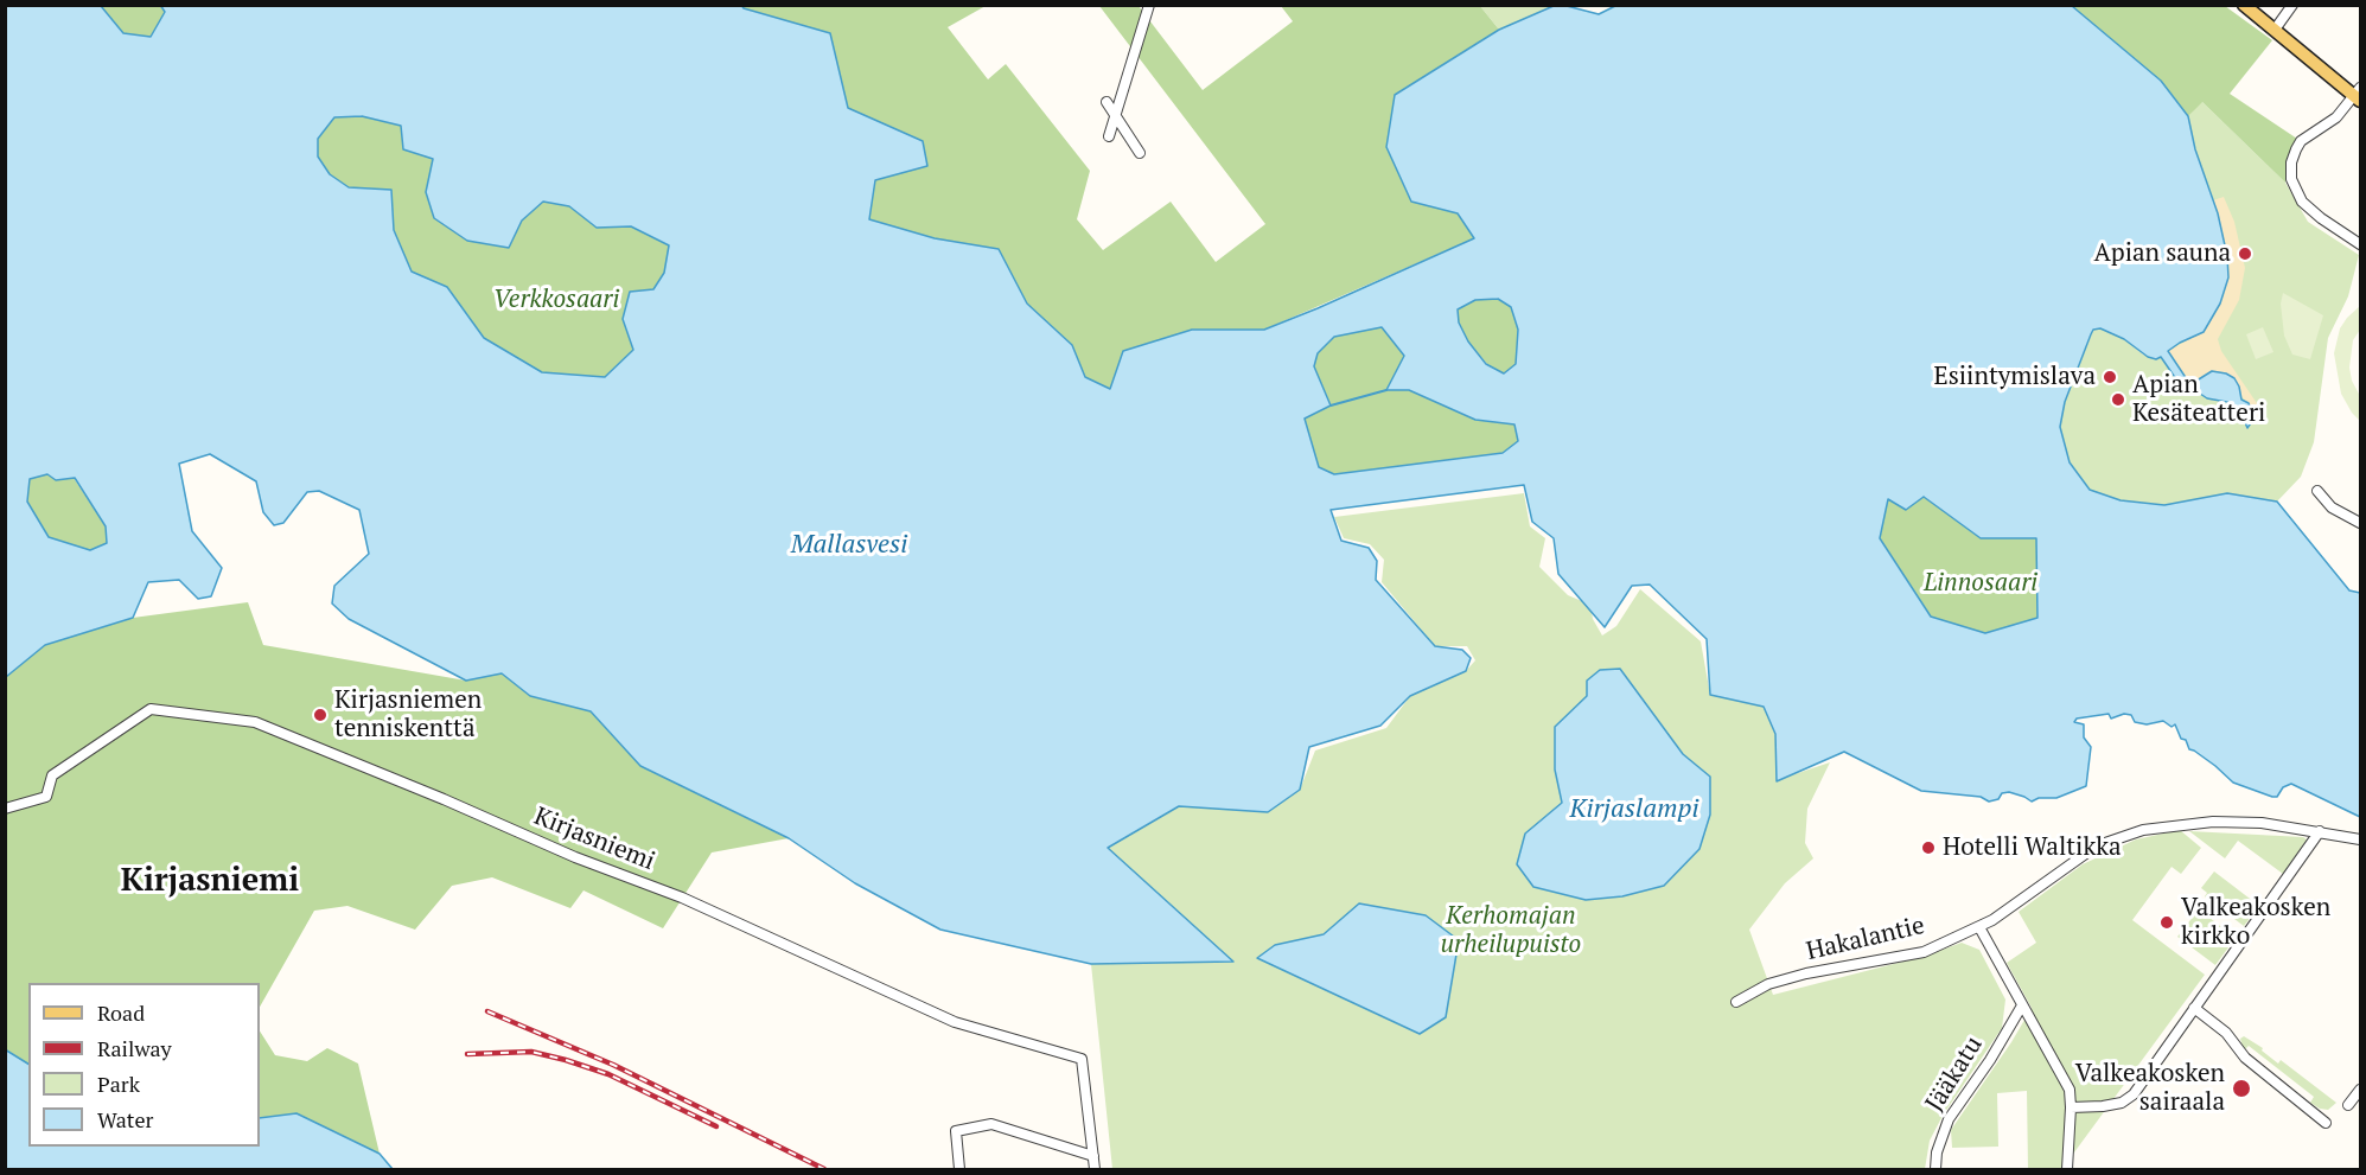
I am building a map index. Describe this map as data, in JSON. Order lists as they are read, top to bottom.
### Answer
{
  "streets": {
    "street": ["Kirjasniemi", "Hakalantie", "Jääkatu"]
  },
  "districts": ["Kirjasniemi"],
  "water": ["Mallasvesi", "Kirjaslampi"],
  "parks": ["Verkkosaari", "Linnosaari", "Kerhomajan urheilupuisto"],
  "places": [
    "Apian sauna",
    "Esiintymislava",
    "Apian Kesäteatteri",
    "Kirjasniemen tenniskenttä",
    "Hotelli Waltikka",
    "Valkeakosken kirkko",
    "Valkeakosken sairaala"
  ],
  "legend": [
    "Road",
    "Railway",
    "Park",
    "Water"
  ]
}
